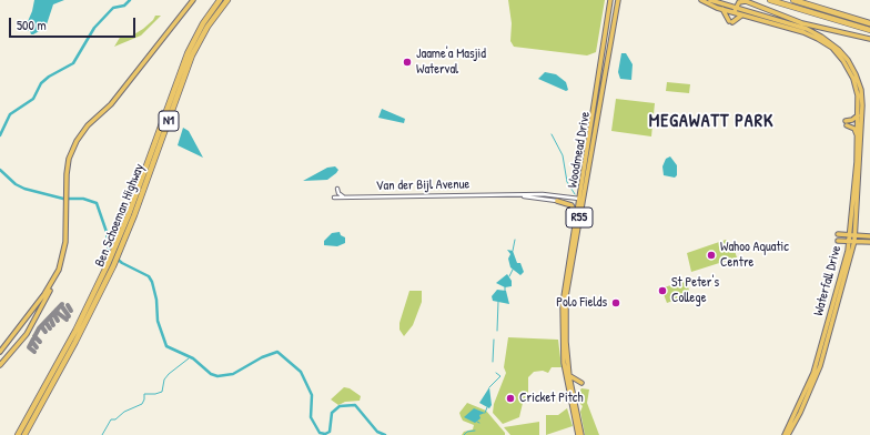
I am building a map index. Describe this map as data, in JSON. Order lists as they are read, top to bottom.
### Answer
{
  "streets": {
    "highway": ["N1", "Ben Schoeman Highway"],
    "main road": ["Woodmead Drive", "R55", "Waterfall Drive"],
    "street": ["Van der Bijl Avenue"]
  },
  "crossings": [
    ["Woodmead Drive", "Van der Bijl Avenue"]
  ],
  "districts": ["MEGAWATT PARK"],
  "places": [
    "Jaame'a Masjid Waterval",
    "Wahoo Aquatic Centre",
    "St Peter's College",
    "Polo Fields",
    "Cricket Pitch"
  ],
  "scale_bar": "500 m"
}
